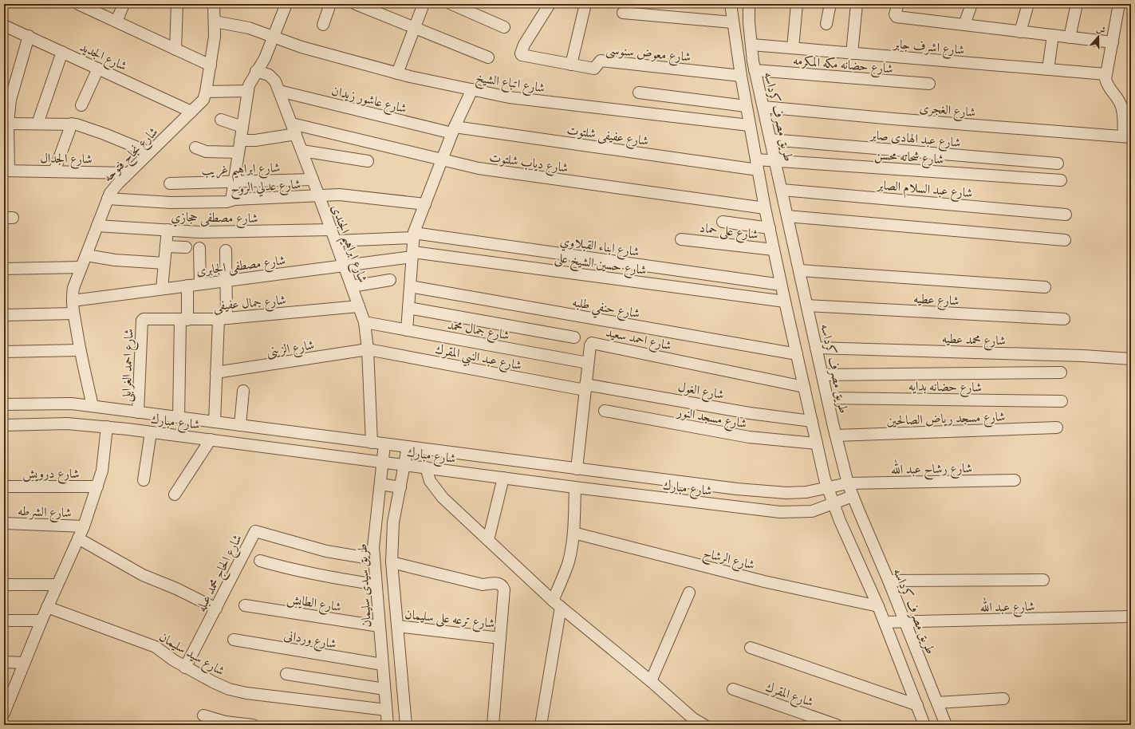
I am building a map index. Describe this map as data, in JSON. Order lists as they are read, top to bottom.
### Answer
{
  "streets": {
    "street": [
      "شارع اشرف جابر",
      "شارع معوض سنوسى",
      "شارع الجديد",
      "شارع حضانه مكه المكرمه",
      "شارع اتباع الشيخ",
      "شارع عاشور زيدان",
      "شارع الغجرى",
      "طريق مصرف كرداسه",
      "شارع عفيفى شلتوت",
      "شارع عبد الهادى صابر",
      "شارع نجاح فتوحه",
      "شارع شحاته محسن",
      "شارع الجدال",
      "شارع دياب شلتوت",
      "شارع ابراهيم غريب",
      "شارع عدلي الروح",
      "شارع عبد السلام الصابر",
      "شارع مصطفى حجازي",
      "شارع على حماد",
      "شارع ابراهيم الجندى",
      "شارع ابناء القبلاوي",
      "شارع حسين الشيخ على",
      "شارع مصطفى الجابرى",
      "شارع عطيه",
      "شارع جمال عفيفى",
      "شارع حنفي طلبه",
      "شارع جمال محمد",
      "شارع احمد سعيد",
      "شارع محمد عطيه",
      "شارع الزينى",
      "شارع عبد النبي المقرك",
      "شارع احمد الغرابلى",
      "شارع حضانه بدايه",
      "شارع الغول",
      "شارع مسجد النور",
      "شارع مسجد رياض الصالحين",
      "شارع مبارك",
      "شارع رشاح عبد الله",
      "شارع درويش",
      "شارع الشرطه",
      "شارع الرشاح",
      "شارع الحاج محمد عبله",
      "طريق سيدى سليمان",
      "شارع الطايش",
      "شارع عبد الله",
      "شارع ترعه على سليمان",
      "شارع وردانى",
      "شارع سيد سليمان",
      "شارع المقرك"
    ]
  },
  "crossings": [
    ["شارع اشرف جابر", "طريق مصرف كرداسه"],
    ["شارع الجديد", "شارع نجاح فتوحه"],
    ["شارع حضانه مكه المكرمه", "طريق مصرف كرداسه"],
    ["شارع اتباع الشيخ", "شارع نجاح فتوحه"],
    ["شارع عاشور زيدان", "شارع عفيفى شلتوت"],
    ["شارع عاشور زيدان", "شارع ابراهيم الجندى"],
    ["شارع الغجرى", "طريق مصرف كرداسه"],
    ["طريق مصرف كرداسه", "شارع عبد الهادى صابر"],
    ["طريق مصرف كرداسه", "شارع شحاته محسن"],
    ["طريق مصرف كرداسه", "شارع عبد السلام الصابر"],
    ["طريق مصرف كرداسه", "شارع عطيه"],
    ["طريق مصرف كرداسه", "شارع محمد عطيه"],
    ["طريق مصرف كرداسه", "شارع حضانه بدايه"],
    ["طريق مصرف كرداسه", "شارع مسجد رياض الصالحين"],
    ["طريق مصرف كرداسه", "شارع مبارك"],
    ["طريق مصرف كرداسه", "شارع رشاح عبد الله"],
    ["طريق مصرف كرداسه", "شارع عبد الله"],
    ["شارع عفيفى شلتوت", "شارع شحاته محسن"],
    ["شارع نجاح فتوحه", "شارع الجدال"],
    ["شارع نجاح فتوحه", "شارع عدلي الروح"],
    ["شارع نجاح فتوحه", "شارع مصطفى حجازي"],
    ["شارع نجاح فتوحه", "شارع مصطفى الجابرى"],
    ["شارع نجاح فتوحه", "شارع مبارك"],
    ["شارع دياب شلتوت", "شارع ابراهيم الجندى"],
    ["شارع ابراهيم غريب", "شارع ابراهيم الجندى"],
    ["شارع عدلي الروح", "شارع ابراهيم الجندى"],
    ["شارع مصطفى حجازي", "شارع ابراهيم الجندى"],
    ["شارع ابراهيم الجندى", "شارع ابناء القبلاوي"],
    ["شارع ابراهيم الجندى", "شارع مصطفى الجابرى"],
    ["شارع ابراهيم الجندى", "شارع جمال عفيفى"],
    ["شارع ابراهيم الجندى", "شارع جمال محمد"],
    ["شارع ابراهيم الجندى", "شارع الزينى"],
    ["شارع ابراهيم الجندى", "شارع عبد النبي المقرك"],
    ["شارع ابراهيم الجندى", "شارع مبارك"],
    ["شارع حسين الشيخ على", "شارع مصطفى الجابرى"],
    ["شارع جمال عفيفى", "شارع احمد الغرابلى"],
    ["شارع جمال محمد", "شارع احمد سعيد"],
    ["شارع احمد سعيد", "شارع عبد النبي المقرك"],
    ["شارع احمد سعيد", "شارع الغول"],
    ["شارع احمد سعيد", "شارع مبارك"],
    ["شارع الزينى", "شارع عبد النبي المقرك"],
    ["شارع عبد النبي المقرك", "شارع الغول"],
    ["شارع احمد الغرابلى", "شارع مبارك"],
    ["شارع مبارك", "شارع رشاح عبد الله"],
    ["شارع مبارك", "طريق سيدى سليمان"],
    ["شارع الحاج محمد عبله", "طريق سيدى سليمان"],
    ["شارع الحاج محمد عبله", "شارع سيد سليمان"],
    ["طريق سيدى سليمان", "شارع الطايش"],
    ["طريق سيدى سليمان", "شارع وردانى"],
    ["طريق سيدى سليمان", "شارع سيد سليمان"]
  ],
  "north": "top"
}
